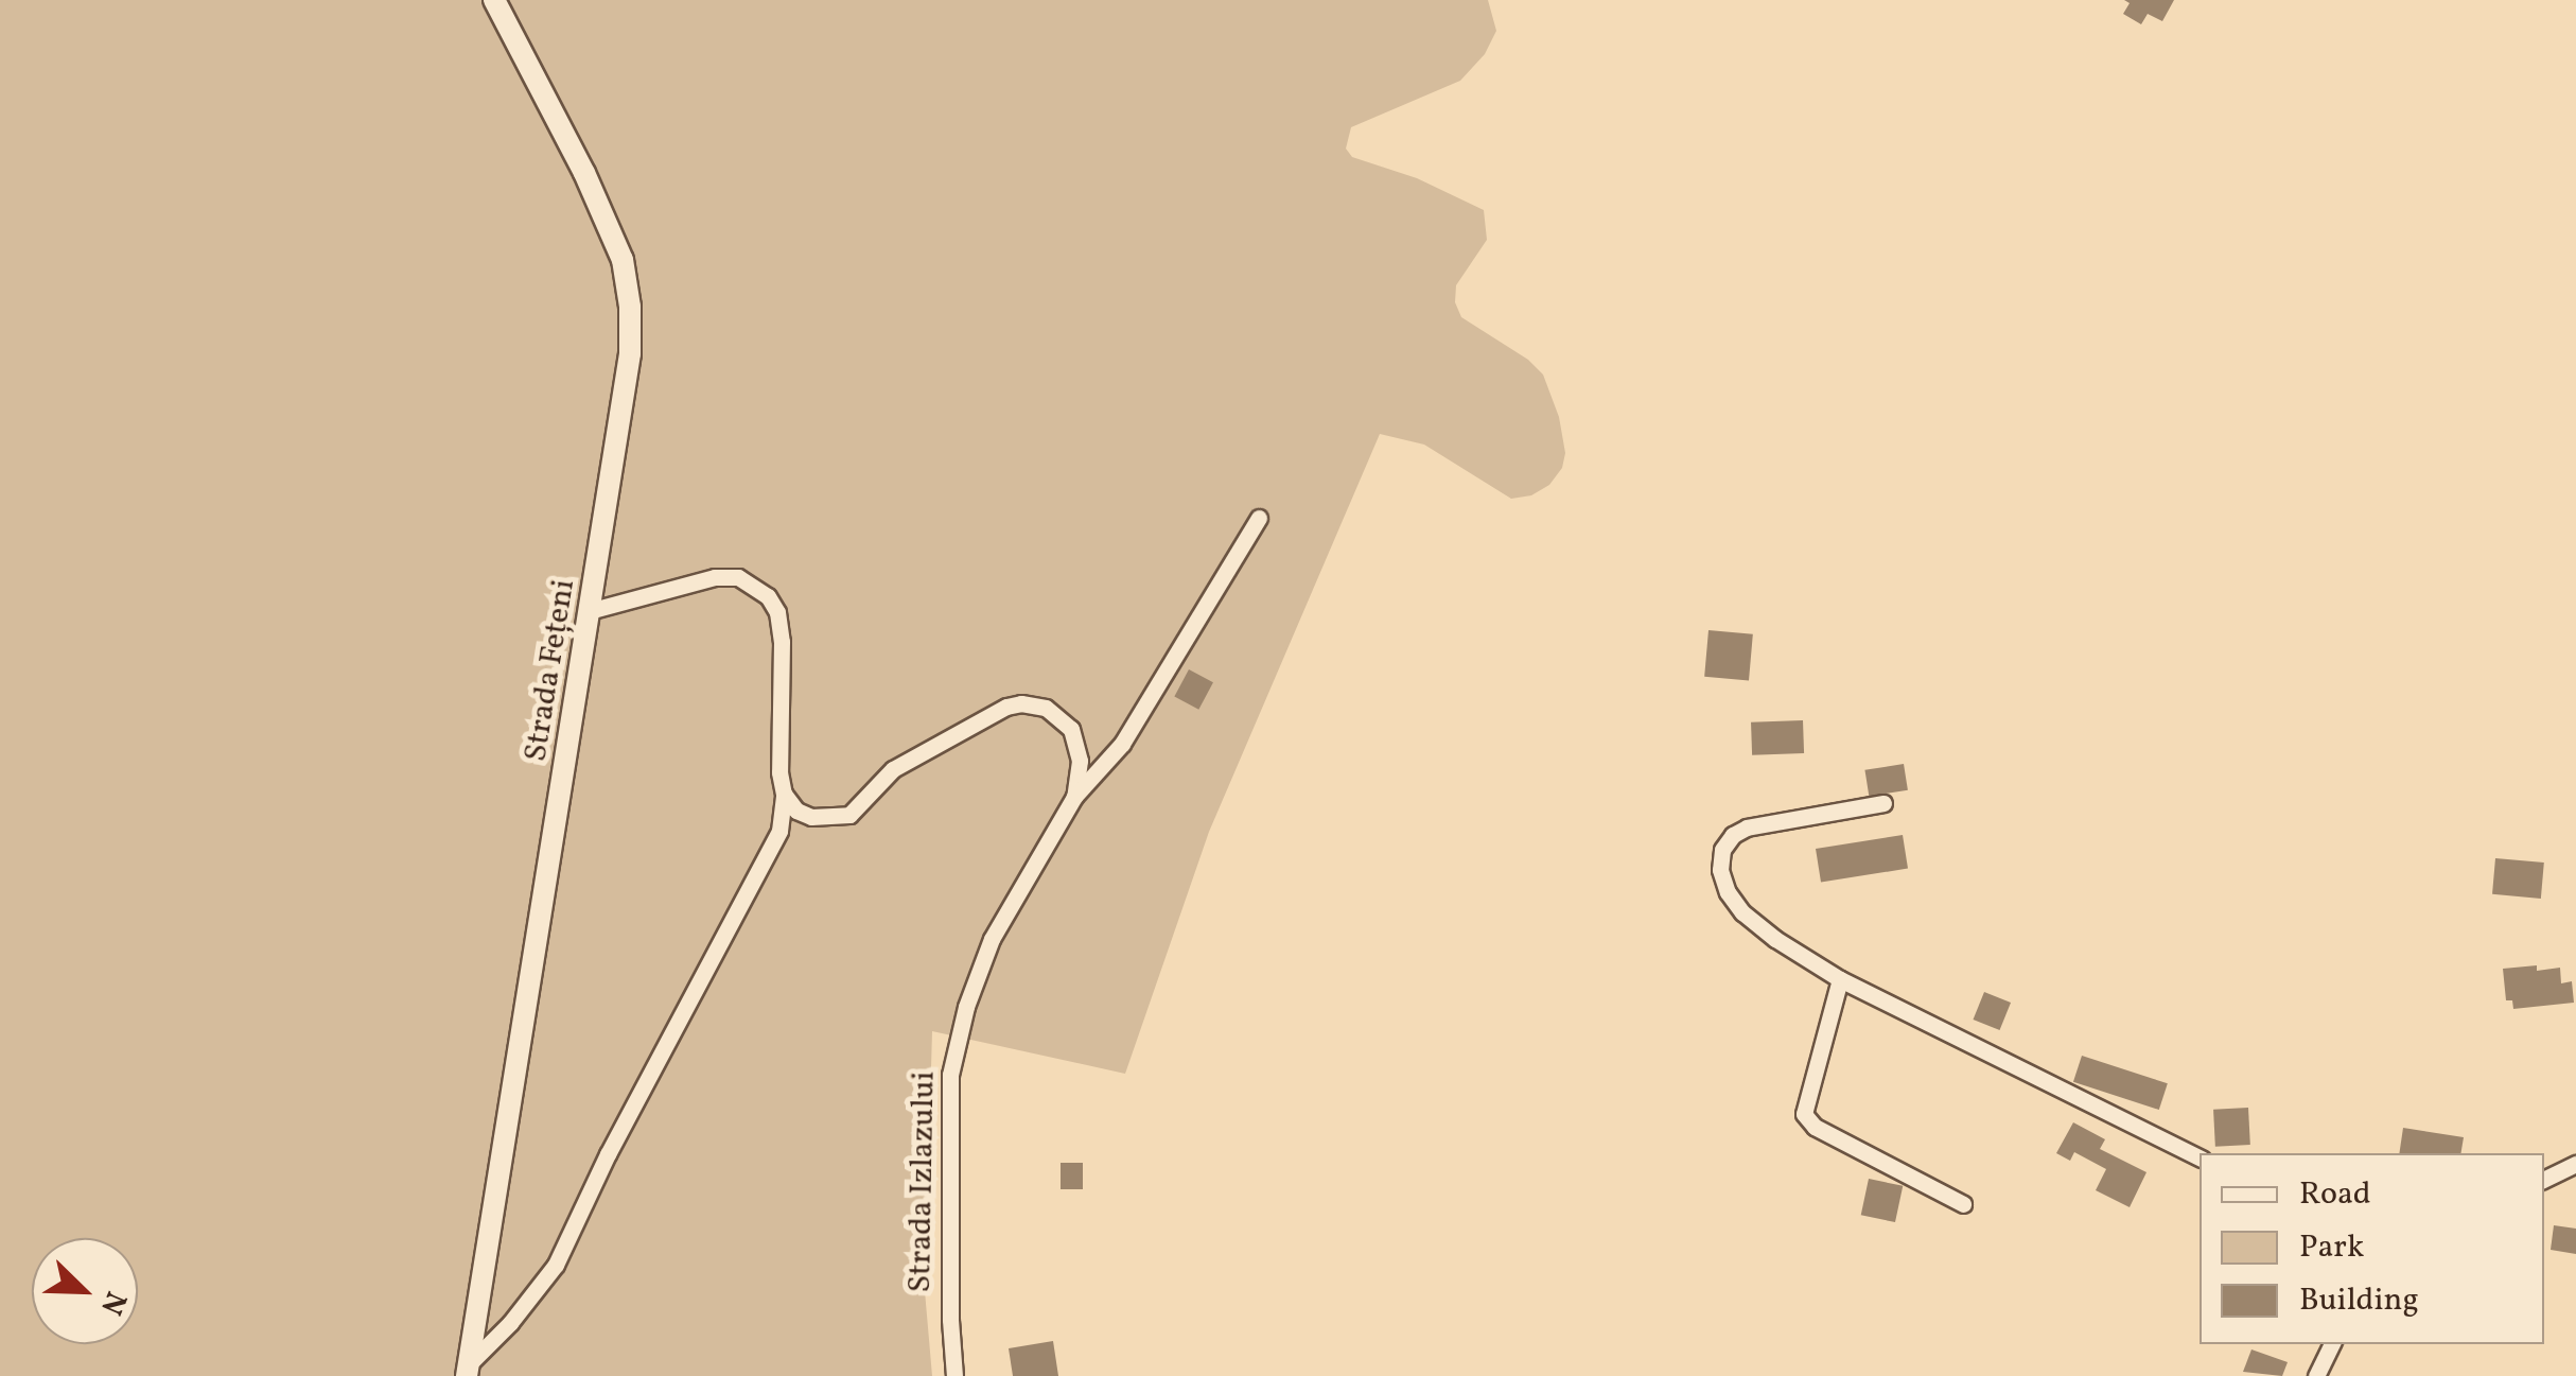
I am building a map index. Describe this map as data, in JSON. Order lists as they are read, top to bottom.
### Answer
{
  "streets": {
    "street": ["Strada Fețeni", "Strada Izlazului"]
  },
  "legend": ["Road", "Park", "Building"],
  "north": "bottom right"
}
